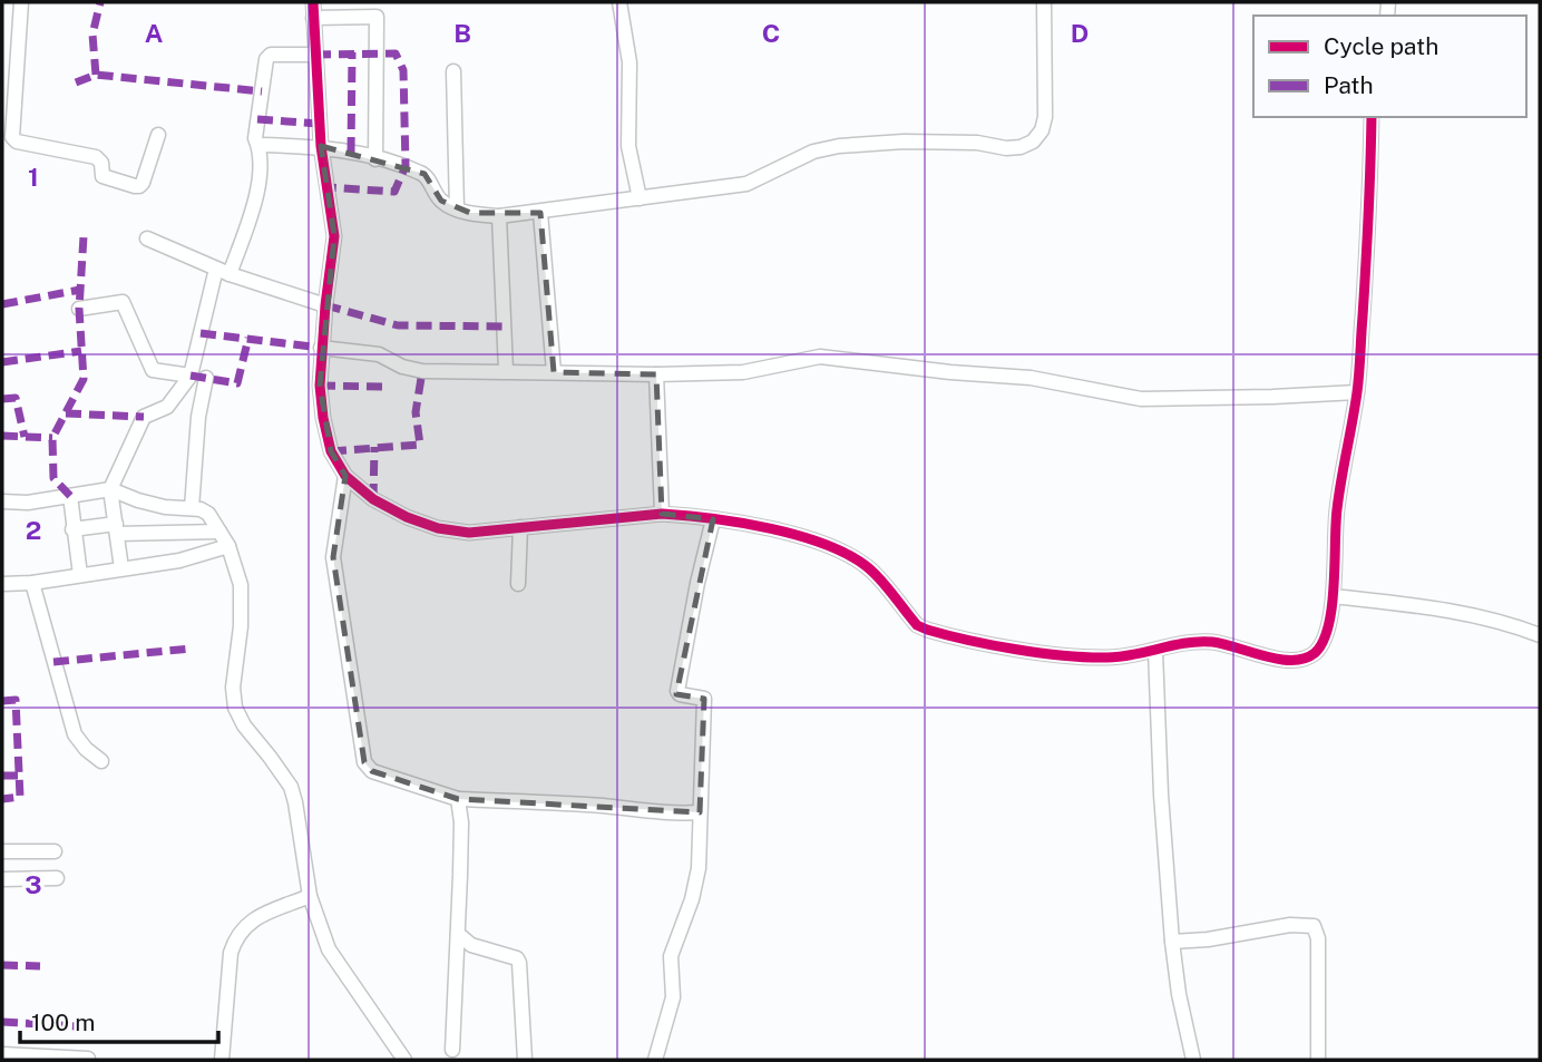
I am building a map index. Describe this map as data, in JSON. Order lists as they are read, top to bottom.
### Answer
{
  "legend": ["Cycle path", "Path"],
  "scale_bar": "100 m",
  "grid": {
    "columns": [
      "A",
      "B",
      "C",
      "D"
    ],
    "rows": ["1", "2", "3"]
  }
}
